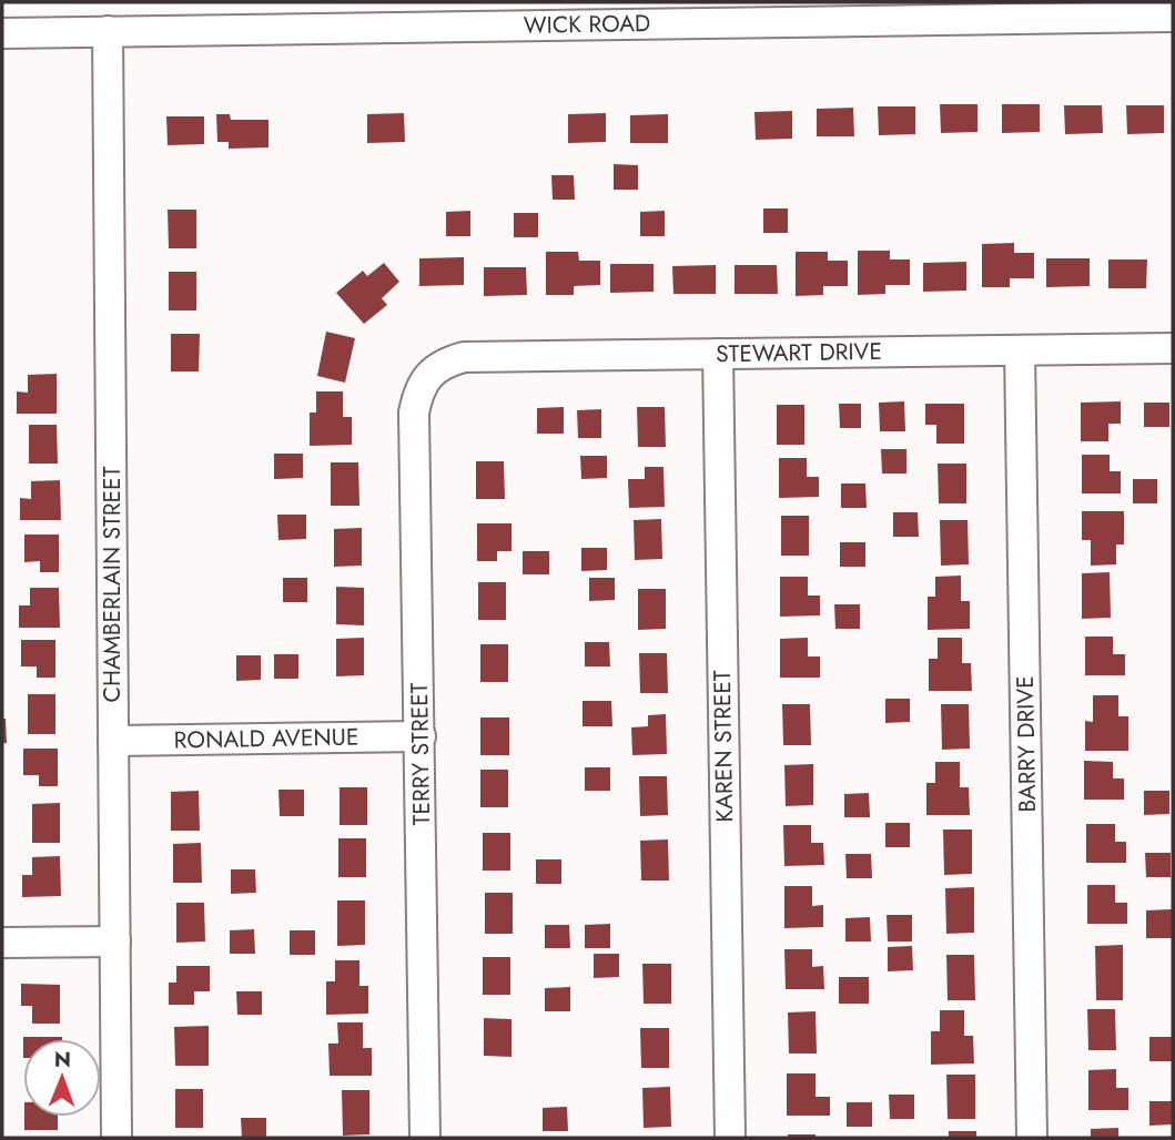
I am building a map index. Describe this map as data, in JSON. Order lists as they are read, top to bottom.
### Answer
{
  "streets": {
    "street": [
      "WICK ROAD",
      "STEWART DRIVE",
      "CHAMBERLAIN STREET",
      "RONALD AVENUE",
      "BARRY DRIVE",
      "KAREN STREET",
      "TERRY STREET"
    ]
  },
  "crossings": [
    ["WICK ROAD", "CHAMBERLAIN STREET"],
    ["STEWART DRIVE", "BARRY DRIVE"],
    ["STEWART DRIVE", "KAREN STREET"],
    ["STEWART DRIVE", "TERRY STREET"],
    ["CHAMBERLAIN STREET", "RONALD AVENUE"],
    ["RONALD AVENUE", "TERRY STREET"]
  ],
  "north": "top"
}
